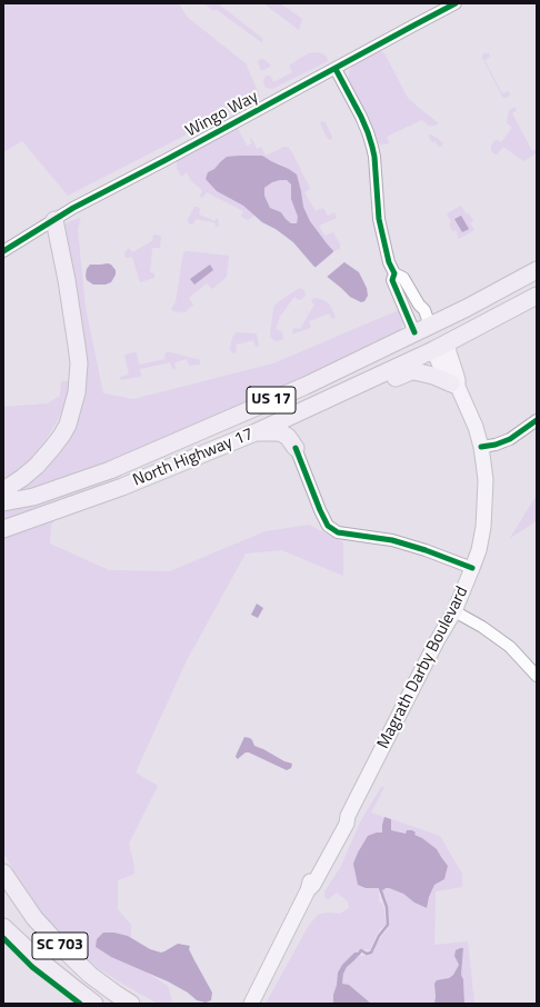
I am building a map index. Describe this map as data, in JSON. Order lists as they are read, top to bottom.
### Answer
{
  "streets": {
    "highway": ["US 17", "North Highway 17", "SC 703"],
    "main road": ["Magrath Darby Boulevard"],
    "street": ["Wingo Way"]
  },
  "crossings": [
    ["US 17", "North Highway 17"],
    ["US 17", "Magrath Darby Boulevard"],
    ["North Highway 17", "Magrath Darby Boulevard"]
  ]
}
